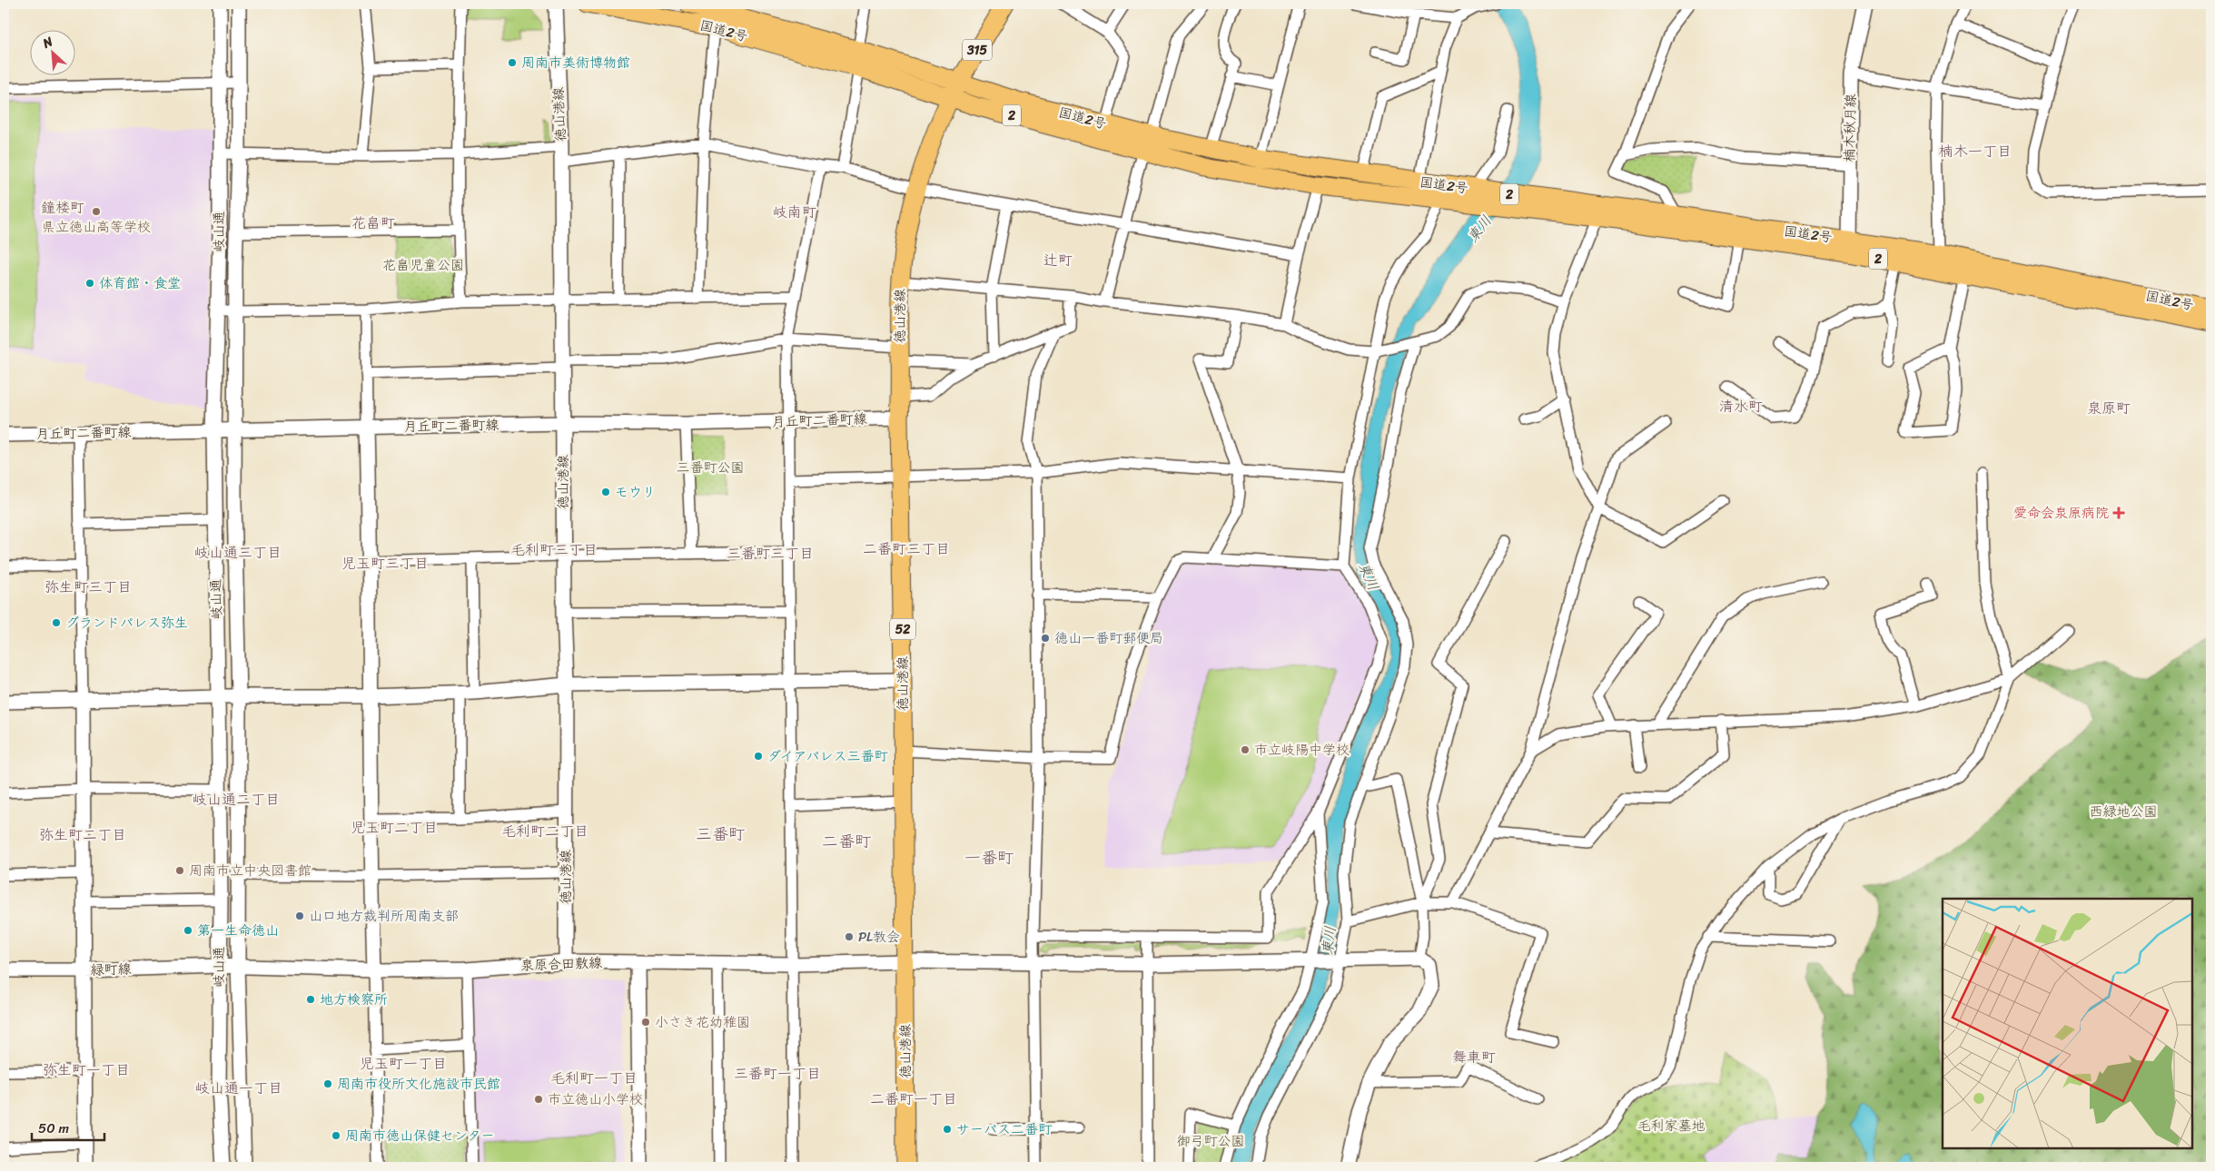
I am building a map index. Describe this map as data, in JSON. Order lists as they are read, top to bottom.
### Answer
{
  "streets": {
    "main road": [
      "国道2号",
      "315",
      "徳山港線",
      "2",
      "52"
    ],
    "street": [
      "楠木秋月線",
      "岐山通",
      "月丘町二番町線",
      "泉原合田敷線",
      "緑町線"
    ]
  },
  "crossings": [
    ["国道2号", "315"],
    ["国道2号", "徳山港線"],
    ["国道2号", "2"],
    ["国道2号", "楠木秋月線"],
    ["315", "徳山港線"],
    ["徳山港線", "月丘町二番町線"],
    ["徳山港線", "泉原合田敷線"],
    ["岐山通", "月丘町二番町線"],
    ["岐山通", "泉原合田敷線"],
    ["岐山通", "緑町線"],
    ["泉原合田敷線", "緑町線"]
  ],
  "districts": [
    "楠木一丁目",
    "鐘楼町",
    "岐南町",
    "花畠町",
    "辻町",
    "清水町",
    "泉原町",
    "二番町三丁目",
    "毛利町三丁目",
    "岐山通三丁目",
    "三番町三丁目",
    "児玉町三丁目",
    "弥生町三丁目",
    "岐山通二丁目",
    "児玉町二丁目",
    "毛利町二丁目",
    "弥生町二丁目",
    "三番町",
    "二番町",
    "一番町",
    "舞車町",
    "児玉町一丁目",
    "弥生町一丁目",
    "三番町一丁目",
    "毛利町一丁目",
    "岐山通一丁目",
    "二番町一丁目"
  ],
  "water": ["東川"],
  "parks": [
    "花畠児童公園",
    "三番町公園",
    "西緑地公園",
    "毛利家墓地",
    "御弓町公園"
  ],
  "places": {
    "other": [
      "周南市美術博物館",
      "県立徳山高等学校",
      "体育館・食堂",
      "モウリ",
      "グランドパレス弥生",
      "徳山一番町郵便局",
      "市立岐陽中学校",
      "ダイアパレス三番町",
      "周南市立中央図書館",
      "山口地方裁判所周南支部",
      "第一生命徳山",
      "PL教会",
      "地方検察所",
      "小さき花幼稚園",
      "周南市役所文化施設市民館",
      "市立徳山小学校",
      "サーパス二番町",
      "周南市徳山保健センター"
    ],
    "health": ["愛命会泉原病院"]
  },
  "scale_bar": "50 m",
  "north": "top left"
}
